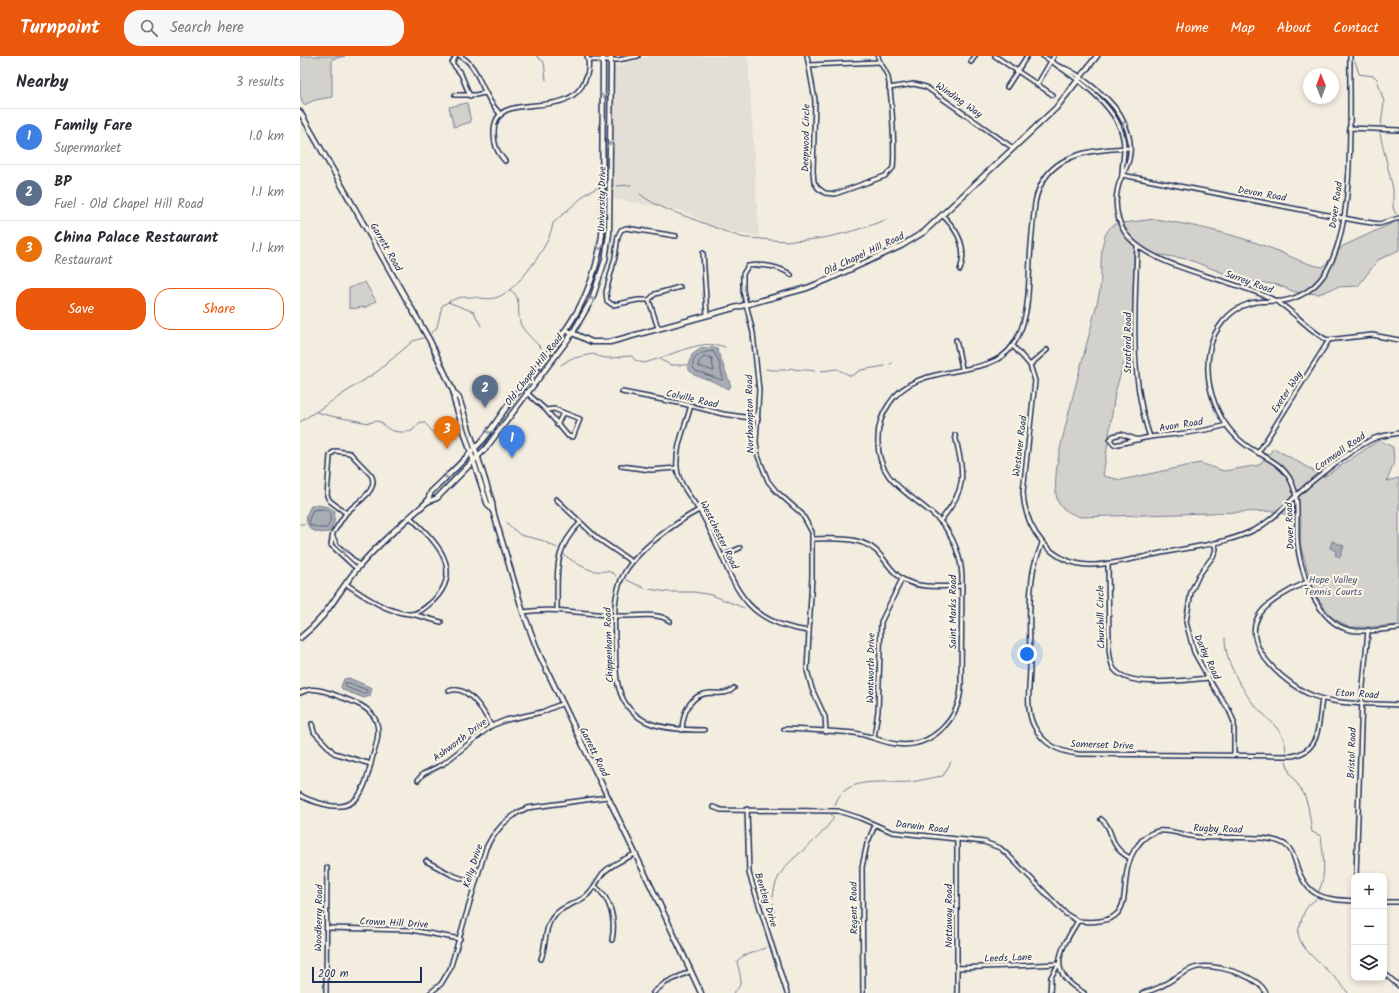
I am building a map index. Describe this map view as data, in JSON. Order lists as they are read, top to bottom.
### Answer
{
  "streets": {
    "street": [
      "Winding Way",
      "Deepwood Circle",
      "Devon Road",
      "University Drive",
      "Dover Road",
      "Garrett Road",
      "Old Chapel Hill Road",
      "Surrey Road",
      "Stratford Road",
      "Exeter Way",
      "Colville Road",
      "Northampton Road",
      "Avon Road",
      "Westover Road",
      "Cornwall Road",
      "Westchester Road",
      "Saint Marks Road",
      "Churchill Circle",
      "Chippenham Road",
      "Darby Road",
      "Wentworth Drive",
      "Eton Road",
      "Ashworth Drive",
      "Somerset Drive",
      "Bristol Road",
      "Darwin Road",
      "Rugby Road",
      "Kelly Drive",
      "Bentley Drive",
      "Regent Road",
      "Nottaway Road",
      "Woodberry Road",
      "Crown Hill Drive",
      "Leeds Lane"
    ]
  },
  "crossings": [
    ["Winding Way", "Deepwood Circle"],
    ["Winding Way", "Old Chapel Hill Road"],
    ["Devon Road", "Dover Road"],
    ["Devon Road", "Surrey Road"],
    ["University Drive", "Old Chapel Hill Road"],
    ["Dover Road", "Surrey Road"],
    ["Dover Road", "Exeter Way"],
    ["Dover Road", "Avon Road"],
    ["Dover Road", "Westover Road"],
    ["Dover Road", "Cornwall Road"],
    ["Dover Road", "Eton Road"],
    ["Dover Road", "Bristol Road"],
    ["Garrett Road", "Old Chapel Hill Road"],
    ["Garrett Road", "Ashworth Drive"],
    ["Garrett Road", "Kelly Drive"],
    ["Old Chapel Hill Road", "Northampton Road"],
    ["Surrey Road", "Stratford Road"],
    ["Surrey Road", "Exeter Way"],
    ["Stratford Road", "Avon Road"],
    ["Colville Road", "Northampton Road"],
    ["Colville Road", "Westchester Road"],
    ["Northampton Road", "Westchester Road"],
    ["Northampton Road", "Saint Marks Road"],
    ["Westover Road", "Cornwall Road"],
    ["Westover Road", "Saint Marks Road"],
    ["Westover Road", "Churchill Circle"],
    ["Westover Road", "Darby Road"],
    ["Westover Road", "Somerset Drive"],
    ["Westchester Road", "Chippenham Road"],
    ["Saint Marks Road", "Wentworth Drive"],
    ["Churchill Circle", "Darby Road"],
    ["Darby Road", "Somerset Drive"],
    ["Eton Road", "Somerset Drive"],
    ["Eton Road", "Bristol Road"],
    ["Darwin Road", "Rugby Road"],
    ["Darwin Road", "Bentley Drive"],
    ["Darwin Road", "Regent Road"],
    ["Darwin Road", "Nottaway Road"],
    ["Kelly Drive", "Crown Hill Drive"],
    ["Nottaway Road", "Leeds Lane"],
    ["Woodberry Road", "Crown Hill Drive"]
  ],
  "parks": ["Hope Valley Tennis Courts"],
  "scale_bar": "200 m",
  "north": "top",
  "page": {
    "header": "Turnpoint",
    "search": "Search here",
    "nav": [
      "Home",
      "Map",
      "About",
      "Contact"
    ],
    "heading": ["Nearby", "3 results"],
    "list": [
      {
        "mark": "1",
        "name": "Family Fare",
        "note": "Supermarket",
        "value": "1.0 km"
      },
      {
        "mark": "2",
        "name": "BP",
        "note": "Fuel · Old Chapel Hill Road",
        "value": "1.1 km"
      },
      {
        "mark": "3",
        "name": "China Palace Restaurant",
        "note": "Restaurant",
        "value": "1.1 km"
      }
    ],
    "buttons": ["Save", "Share"],
    "pins": ["2", "3", "1"],
    "map_buttons": ["+", "−"],
    "scale": "200 m"
  }
}
